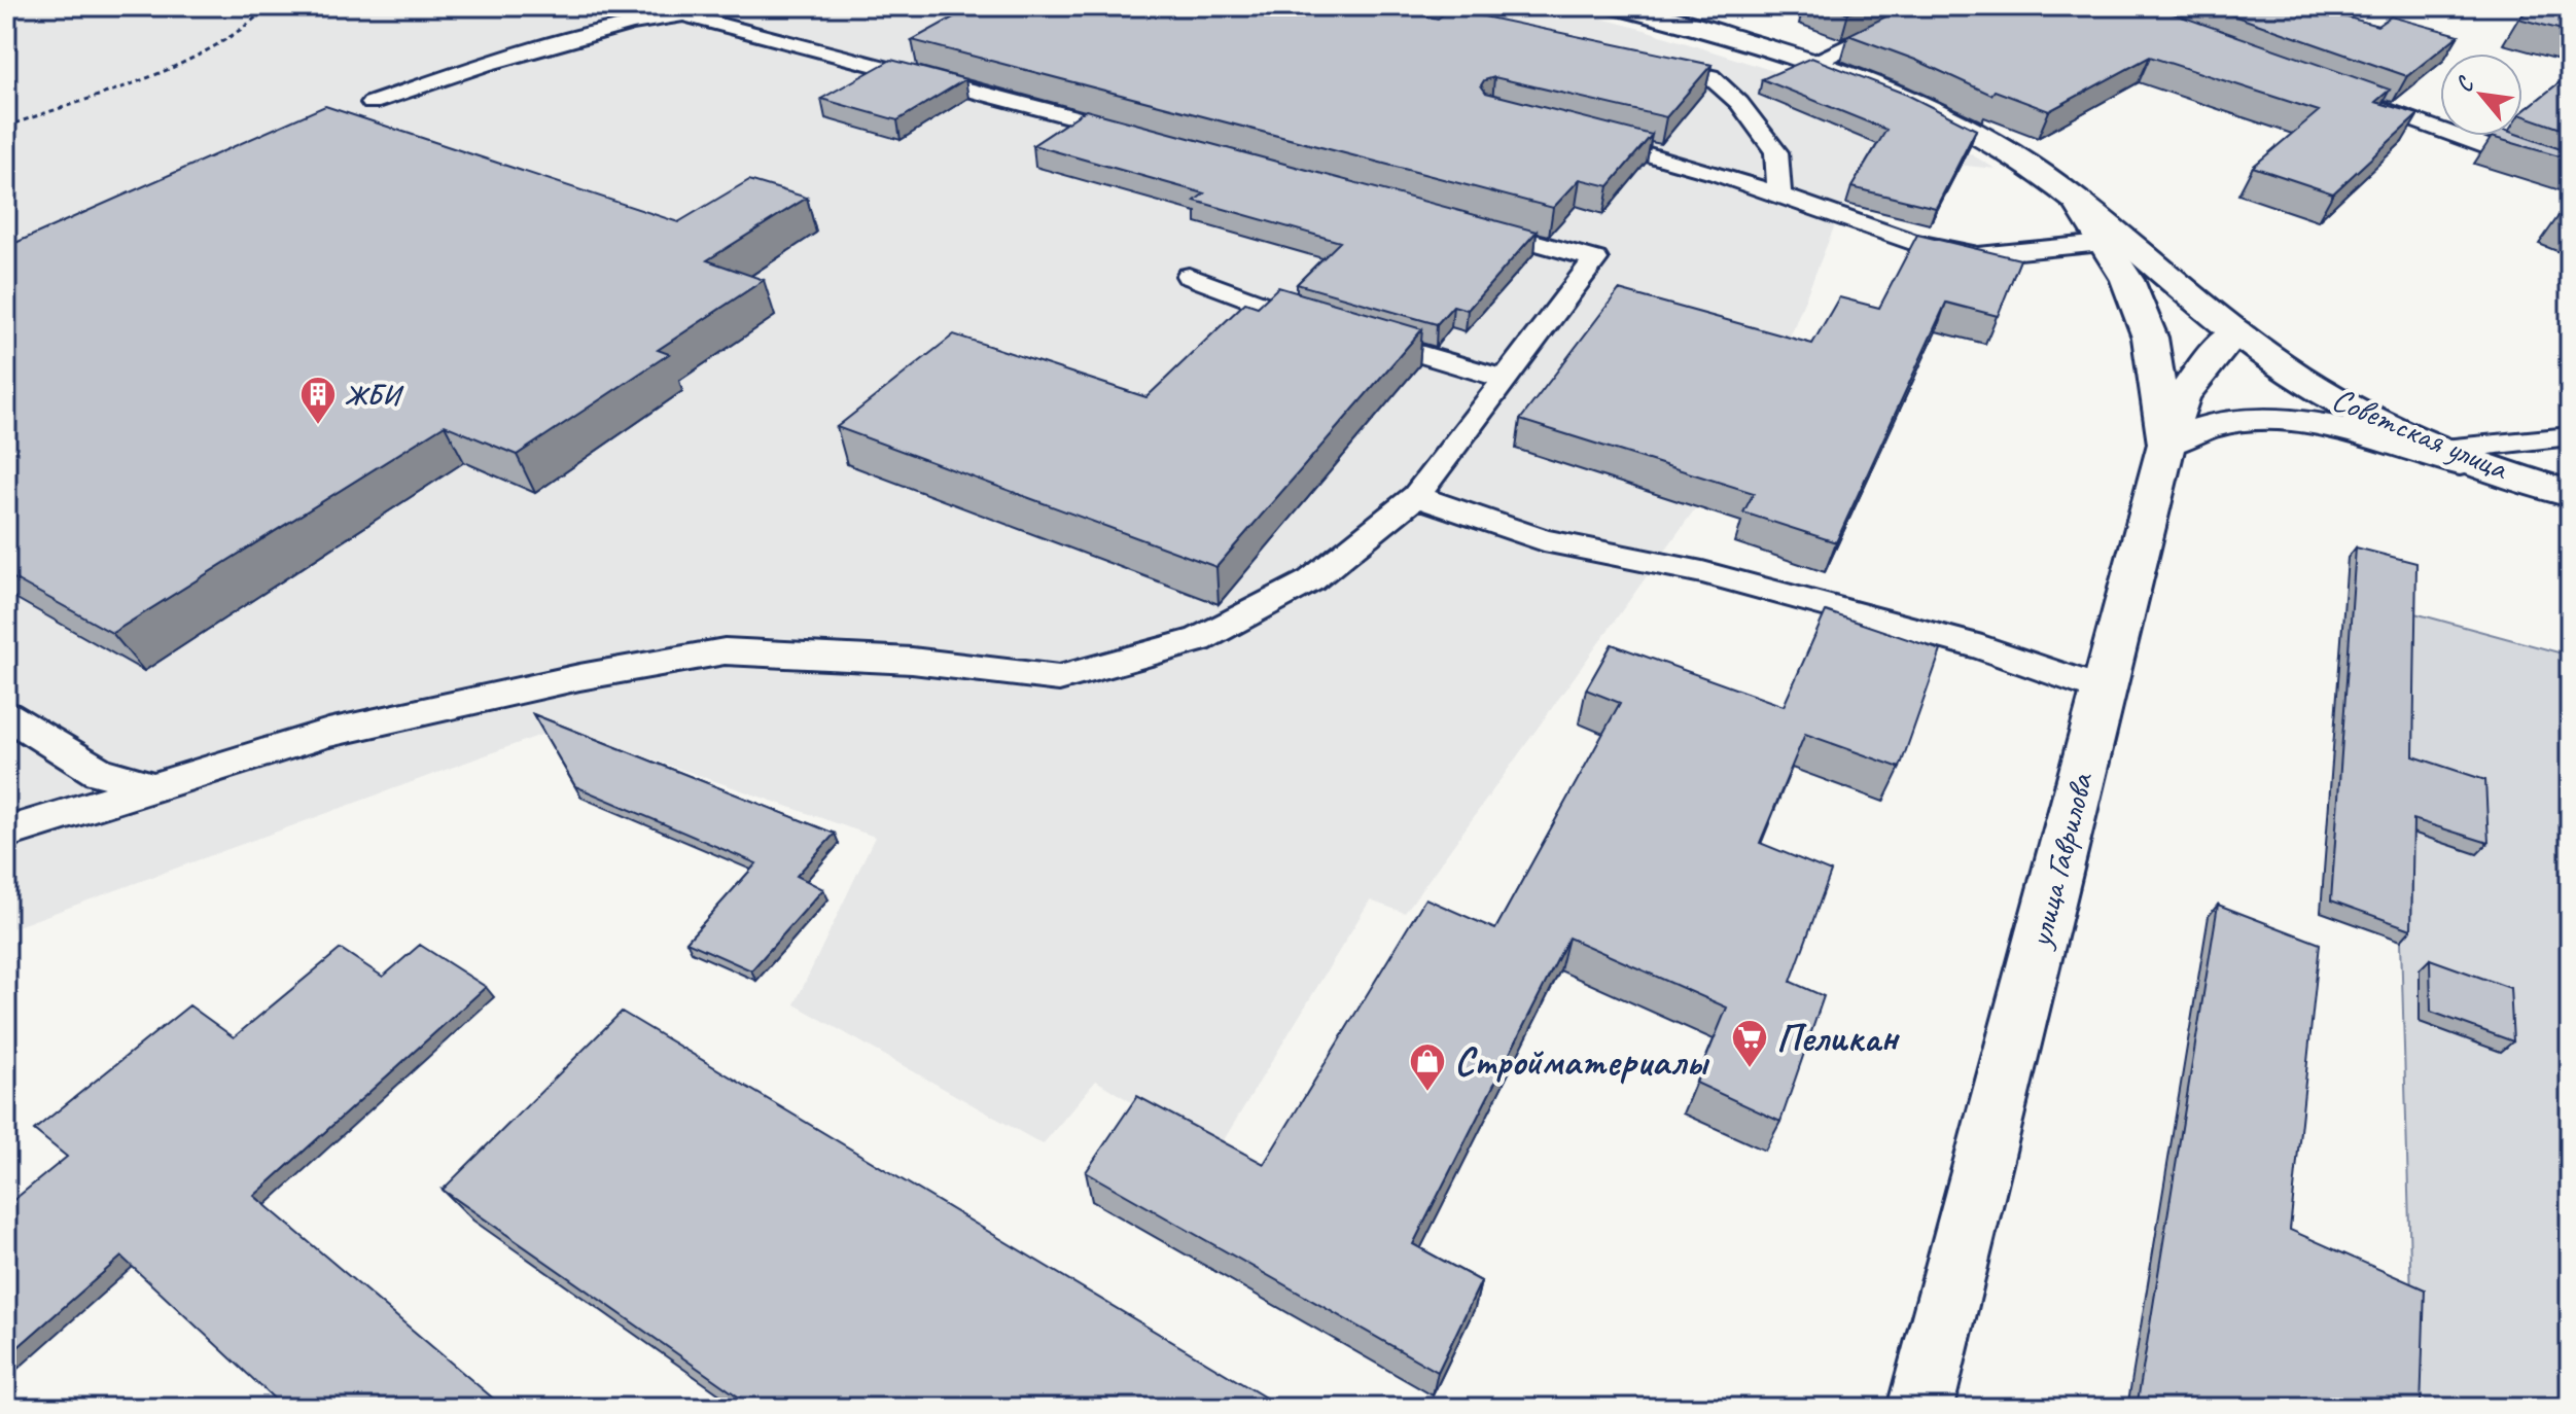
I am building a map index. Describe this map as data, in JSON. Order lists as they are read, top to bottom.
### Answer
{
  "streets": {
    "street": ["Советская улица", "улица Гаврилова"]
  },
  "crossings": [
    ["Советская улица", "улица Гаврилова"]
  ],
  "places": {
    "building": ["ЖБИ"],
    "supermarket": ["Пеликан"],
    "shop": ["Стройматериалы"]
  },
  "north": "top left"
}
